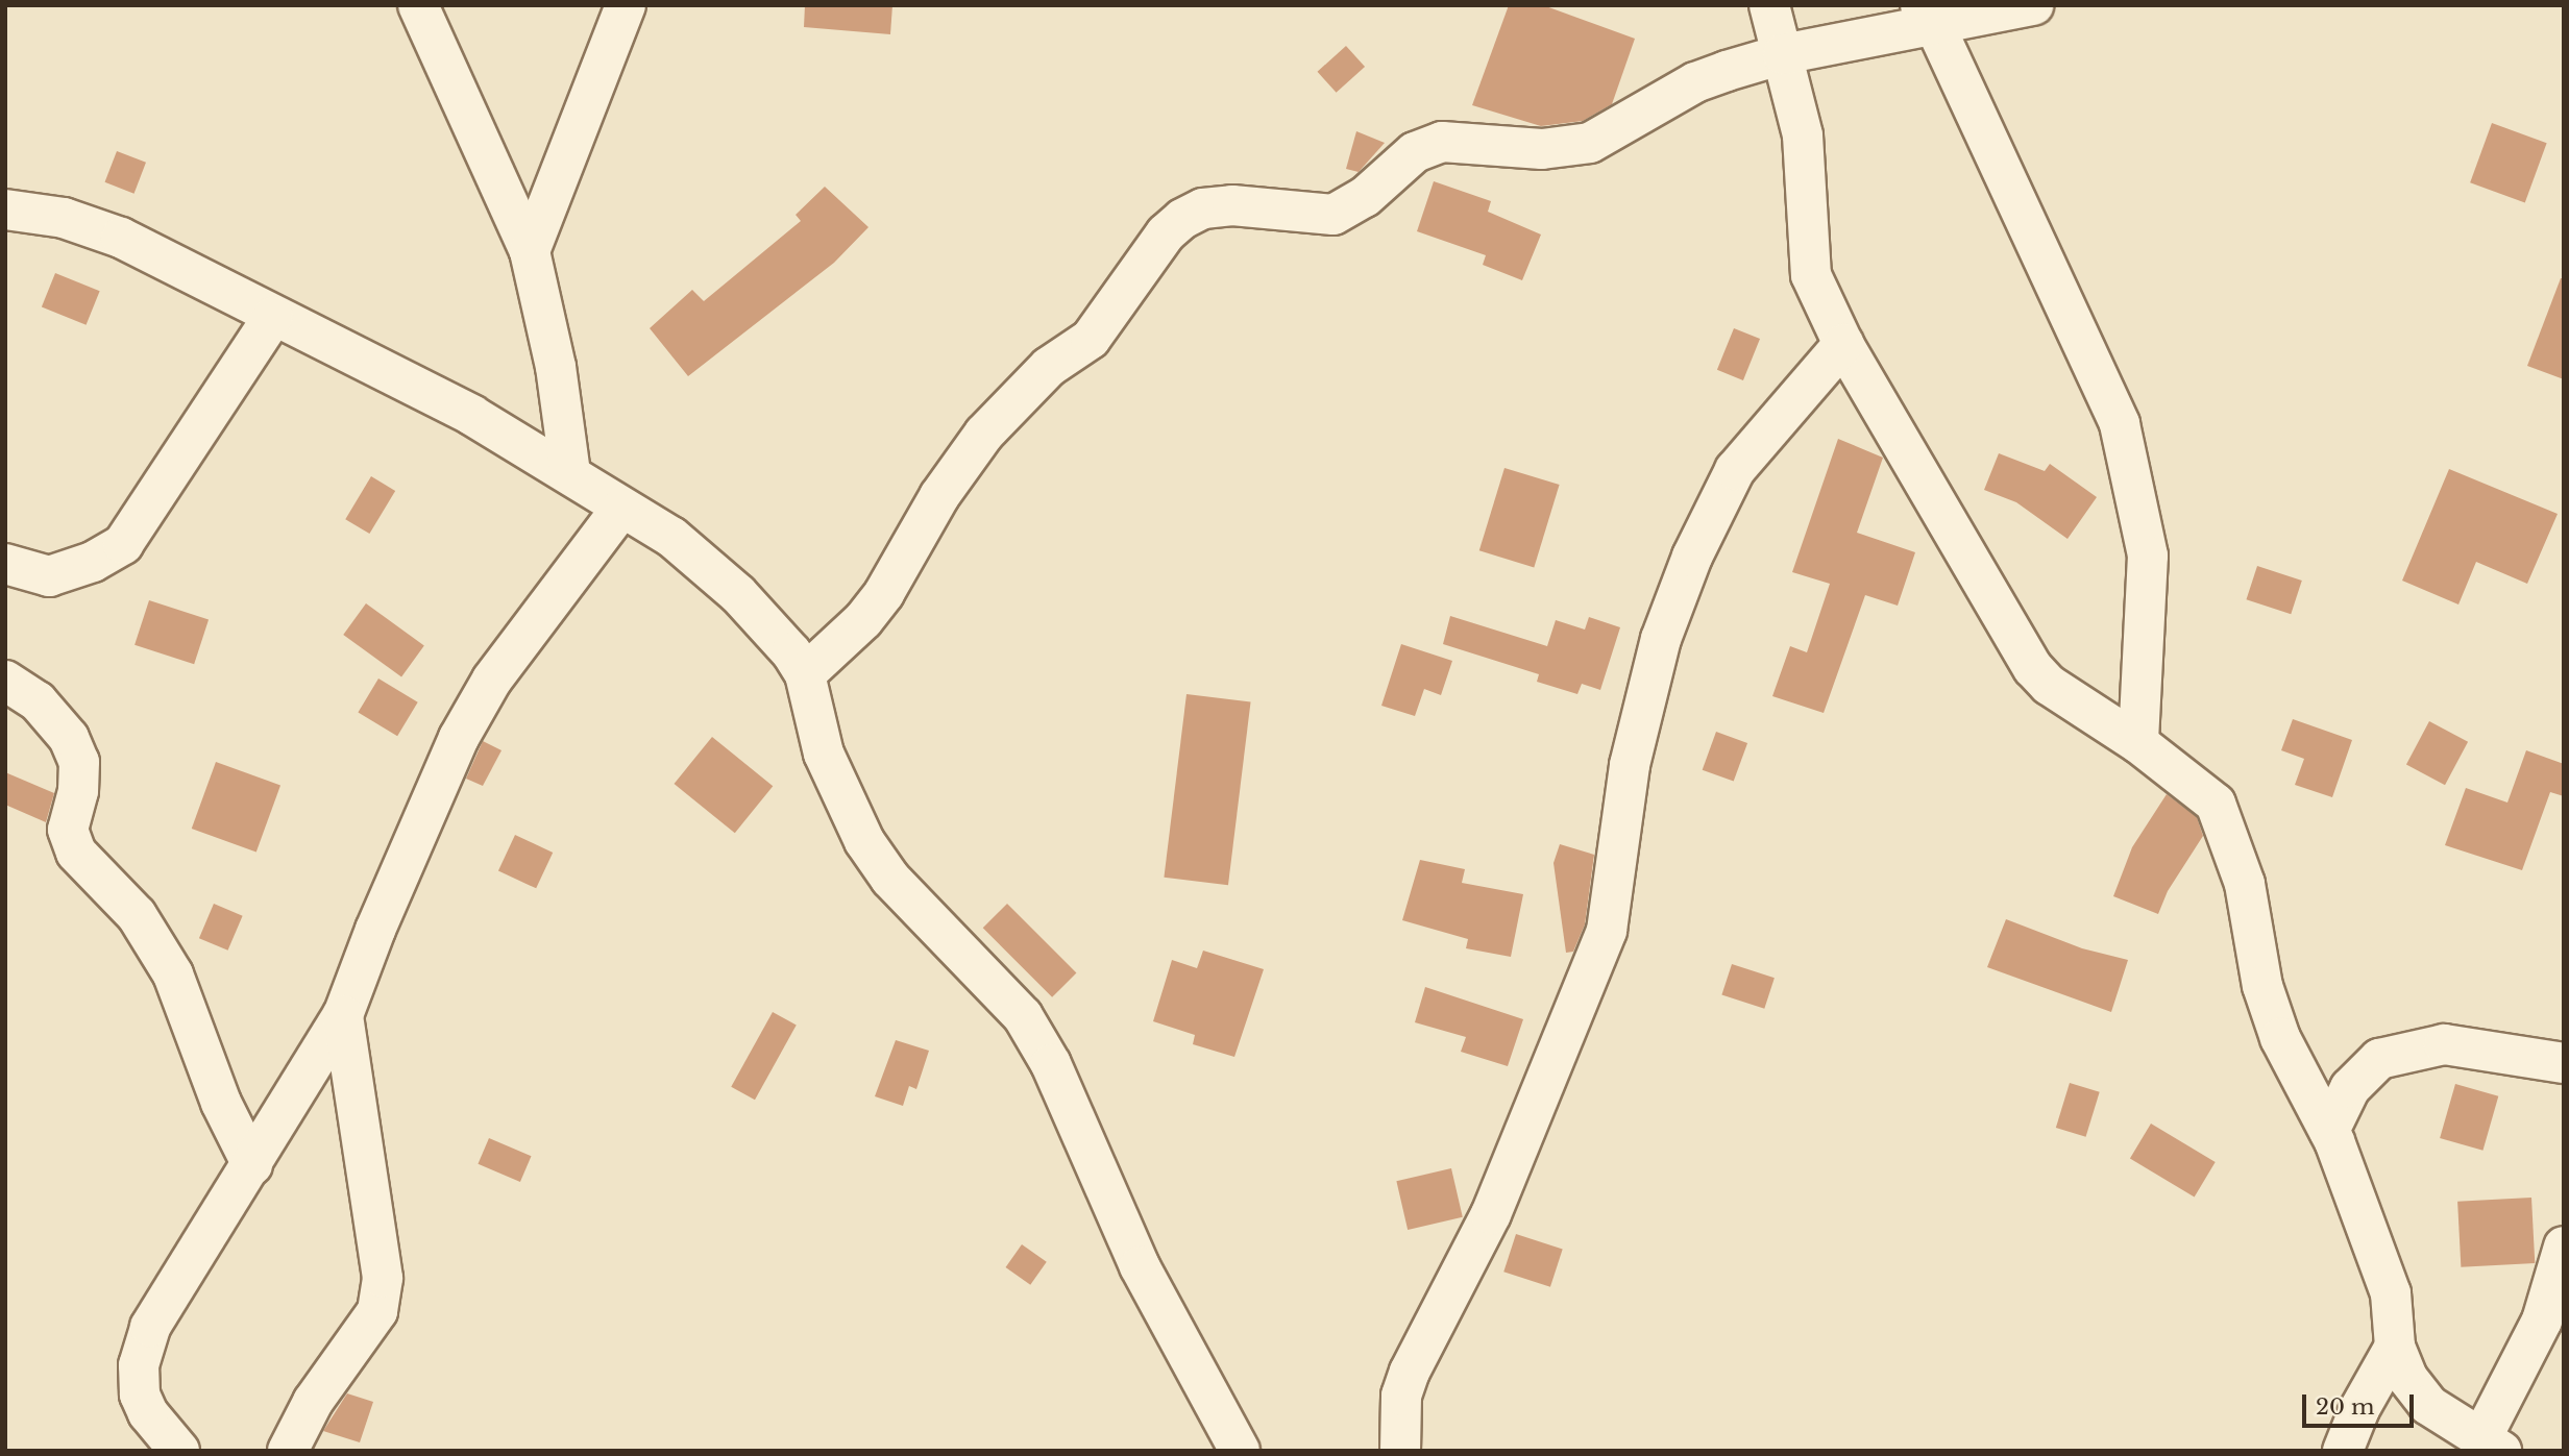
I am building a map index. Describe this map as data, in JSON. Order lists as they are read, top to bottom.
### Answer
{
  "scale_bar": "20 m"
}
